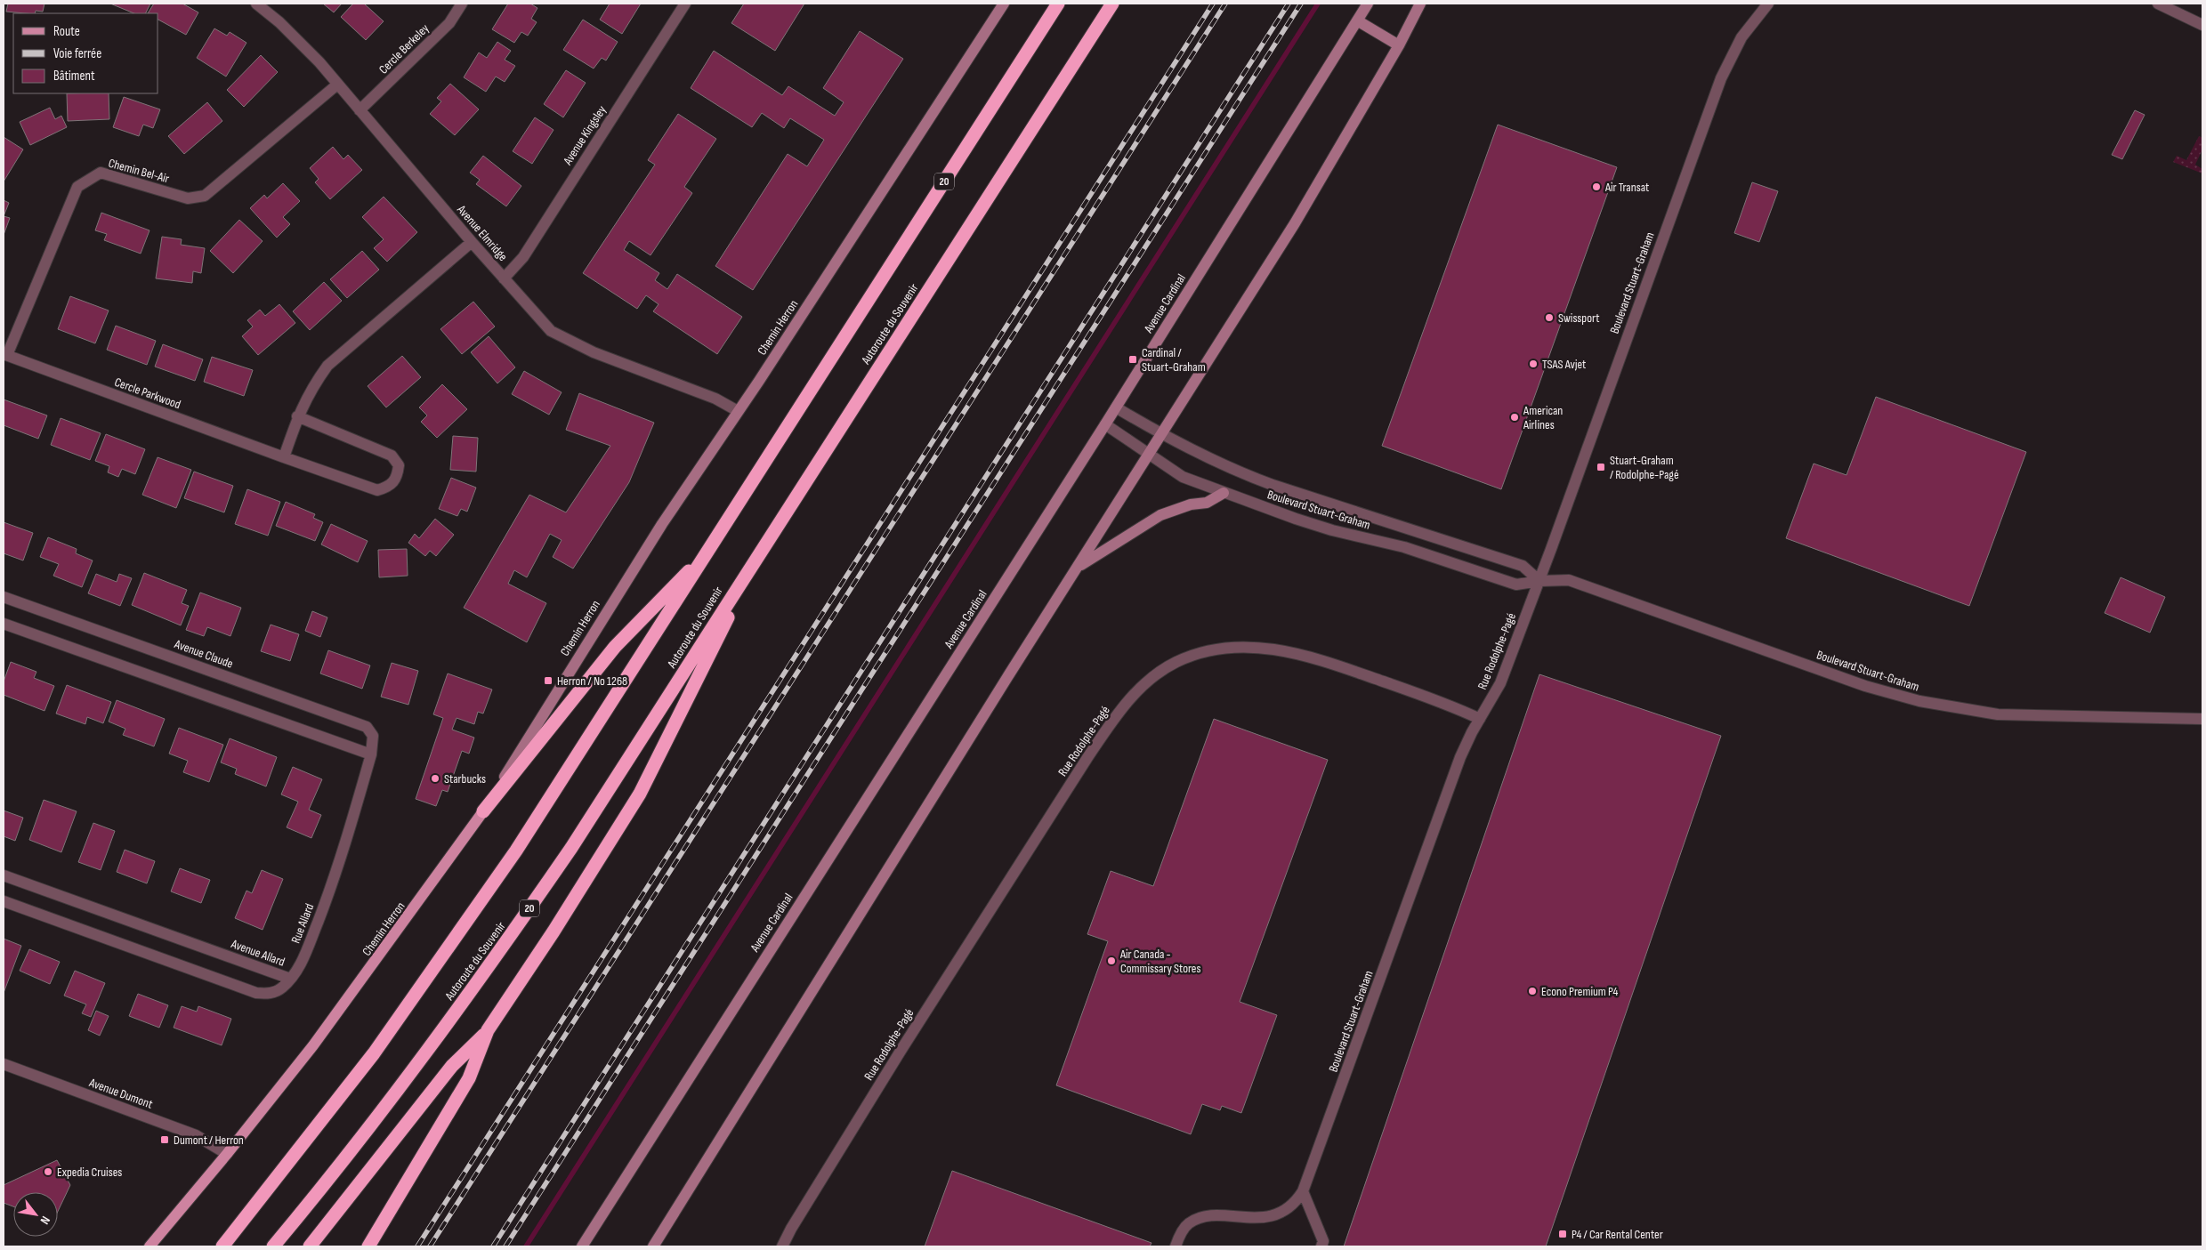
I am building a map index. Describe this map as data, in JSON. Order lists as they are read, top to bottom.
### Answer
{
  "streets": {
    "highway": ["20", "Autoroute du Souvenir"],
    "main road": ["Avenue Cardinal", "Chemin Herron"],
    "street": [
      "Cercle Berkeley",
      "Avenue Kingsley",
      "Chemin Bel-Air",
      "Avenue Elmridge",
      "Boulevard Stuart-Graham",
      "Cercle Parkwood",
      "Rue Rodolphe-Pagé",
      "Avenue Claude",
      "Rue Allard",
      "Avenue Allard",
      "Avenue Dumont"
    ]
  },
  "crossings": [
    ["Cercle Berkeley", "Avenue Elmridge"],
    ["Avenue Kingsley", "Avenue Elmridge"],
    ["Chemin Bel-Air", "Avenue Elmridge"],
    ["Chemin Bel-Air", "Cercle Parkwood"],
    ["Avenue Elmridge", "Chemin Herron"],
    ["Boulevard Stuart-Graham", "Avenue Cardinal"],
    ["Boulevard Stuart-Graham", "Rue Rodolphe-Pagé"],
    ["Chemin Herron", "Avenue Dumont"],
    ["Avenue Claude", "Rue Allard"],
    ["Rue Allard", "Avenue Allard"]
  ],
  "places": {
    "other": [
      "Air Transat",
      "Swissport",
      "TSAS Avjet",
      "American Airlines",
      "Starbucks",
      "Air Canada - Commissary Stores",
      "Econo Premium P4",
      "Expedia Cruises"
    ],
    "transit": [
      "Cardinal / Stuart-Graham",
      "Stuart-Graham / Rodolphe-Pagé",
      "Herron / No 1268",
      "Dumont / Herron",
      "P4 / Car Rental Center"
    ]
  },
  "legend": ["Route", "Voie ferrée", "Bâtiment"],
  "north": "bottom right"
}
